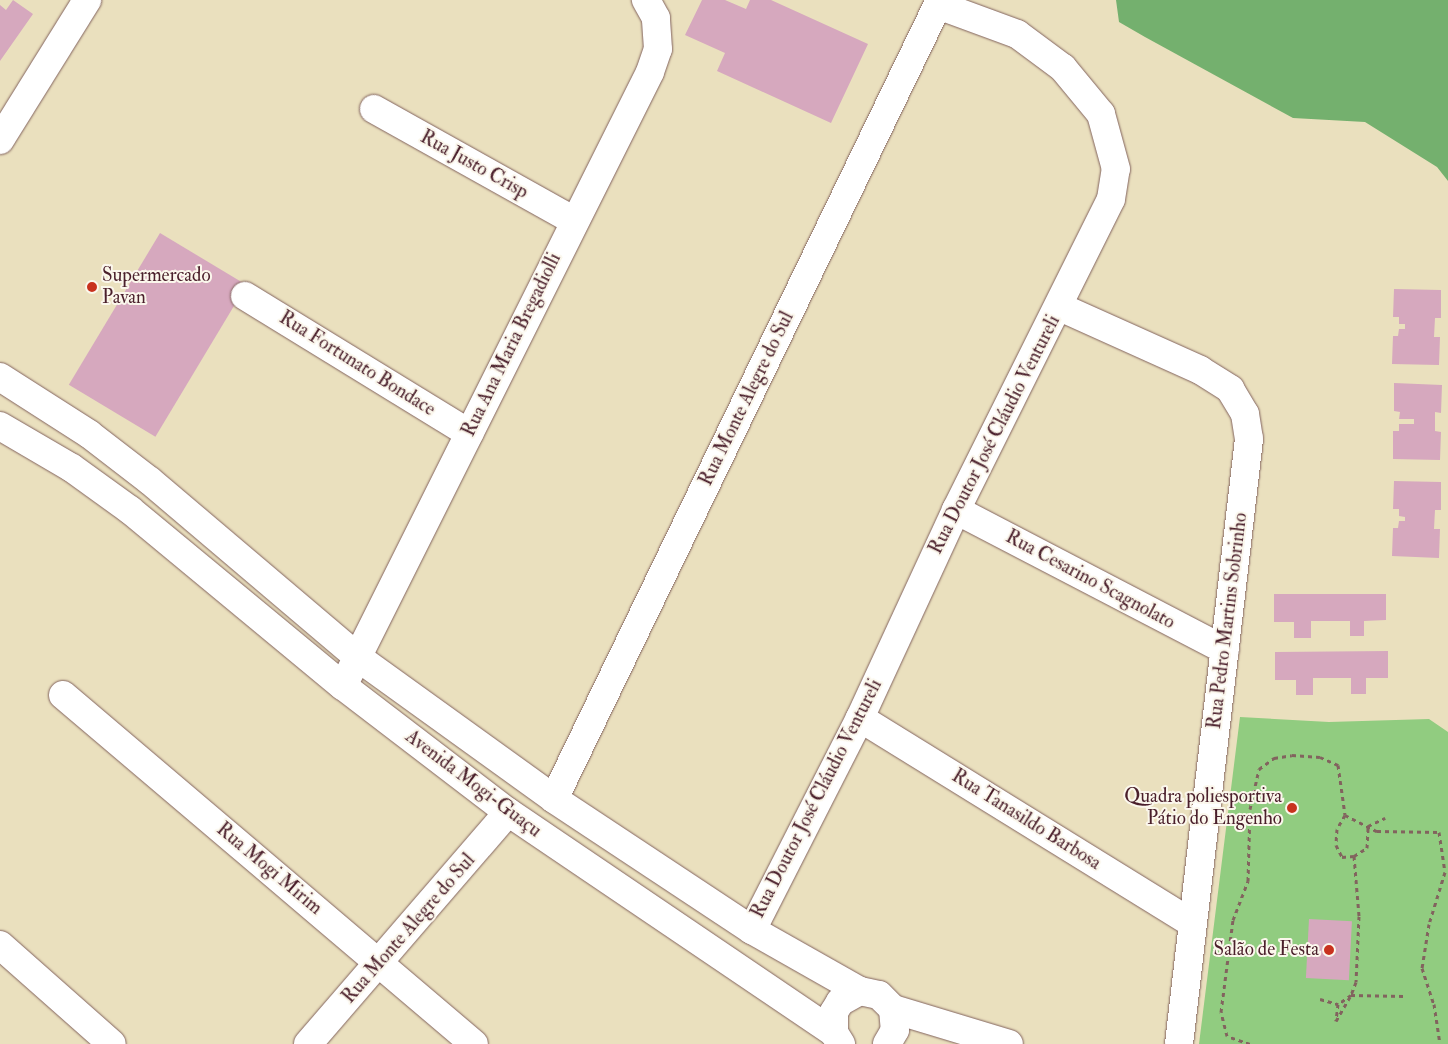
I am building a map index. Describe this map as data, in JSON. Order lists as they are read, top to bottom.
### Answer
{
  "streets": {
    "street": [
      "Rua Justo Crisp",
      "Rua Ana Maria Bregadiolli",
      "Rua Fortunato Bondace",
      "Rua Monte Alegre do Sul",
      "Rua Doutor José Cláudio Ventureli",
      "Rua Cesarino Scagnolato",
      "Rua Pedro Martins Sobrinho",
      "Avenida Mogi-Guaçu",
      "Rua Tanasildo Barbosa",
      "Rua Mogi Mirim"
    ]
  },
  "crossings": [
    ["Rua Justo Crisp", "Rua Ana Maria Bregadiolli"],
    ["Rua Ana Maria Bregadiolli", "Rua Fortunato Bondace"],
    ["Rua Ana Maria Bregadiolli", "Avenida Mogi-Guaçu"],
    ["Rua Monte Alegre do Sul", "Rua Doutor José Cláudio Ventureli"],
    ["Rua Monte Alegre do Sul", "Avenida Mogi-Guaçu"],
    ["Rua Monte Alegre do Sul", "Rua Mogi Mirim"],
    ["Rua Doutor José Cláudio Ventureli", "Rua Cesarino Scagnolato"],
    ["Rua Doutor José Cláudio Ventureli", "Rua Pedro Martins Sobrinho"],
    ["Rua Doutor José Cláudio Ventureli", "Avenida Mogi-Guaçu"],
    ["Rua Doutor José Cláudio Ventureli", "Rua Tanasildo Barbosa"],
    ["Rua Cesarino Scagnolato", "Rua Pedro Martins Sobrinho"],
    ["Rua Pedro Martins Sobrinho", "Rua Tanasildo Barbosa"]
  ],
  "places": ["Supermercado Pavan", "Quadra poliesportiva Pátio do Engenho", "Salão de Festa"]
}
